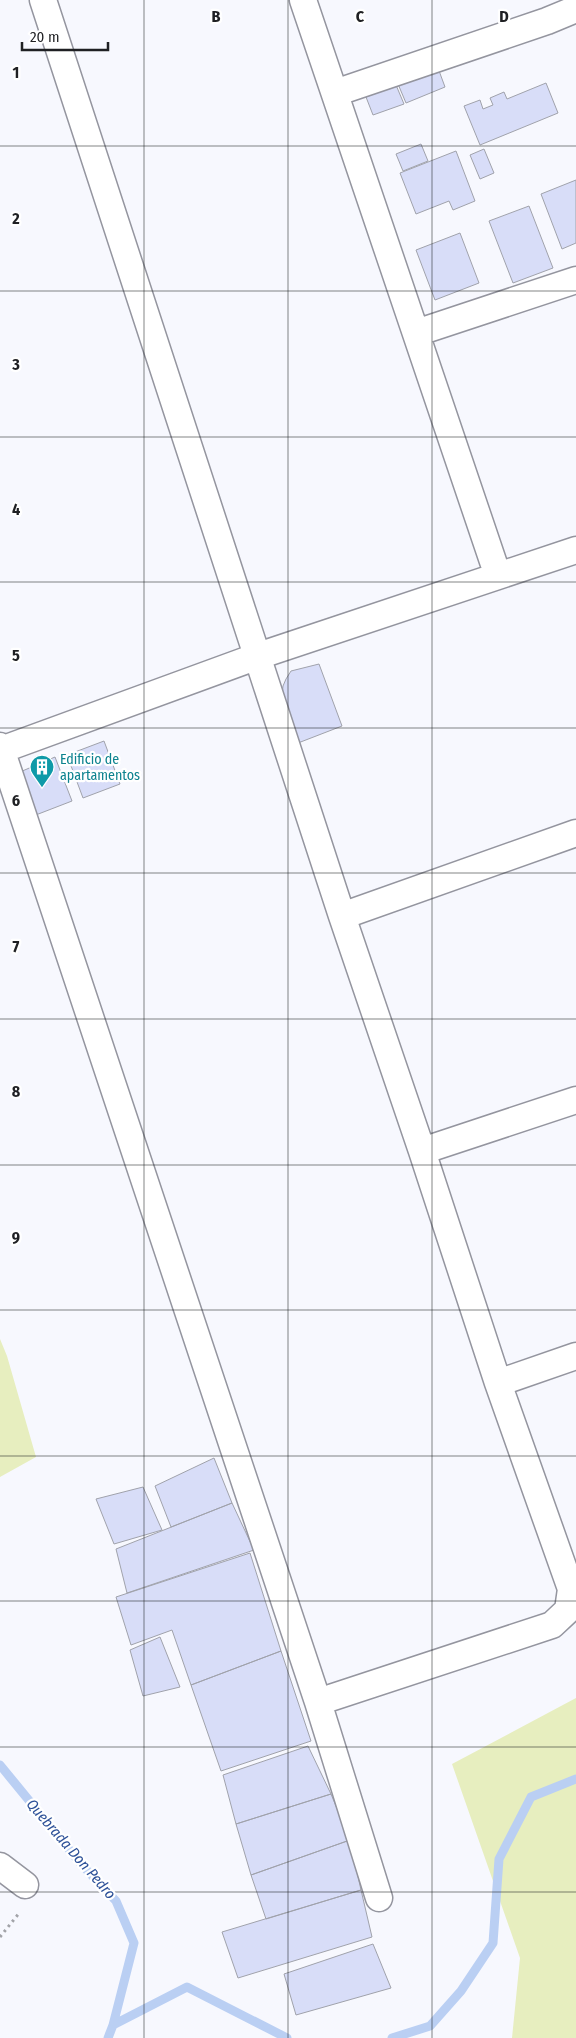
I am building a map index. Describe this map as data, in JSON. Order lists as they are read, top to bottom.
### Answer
{
  "water": ["Quebrada Don Pedro"],
  "places": {
    "building": ["Edificio de apartamentos"]
  },
  "scale_bar": "20 m",
  "grid": {
    "columns": ["B", "C", "D"],
    "rows": [
      "1",
      "2",
      "3",
      "4",
      "5",
      "6",
      "7",
      "8",
      "9"
    ]
  }
}
